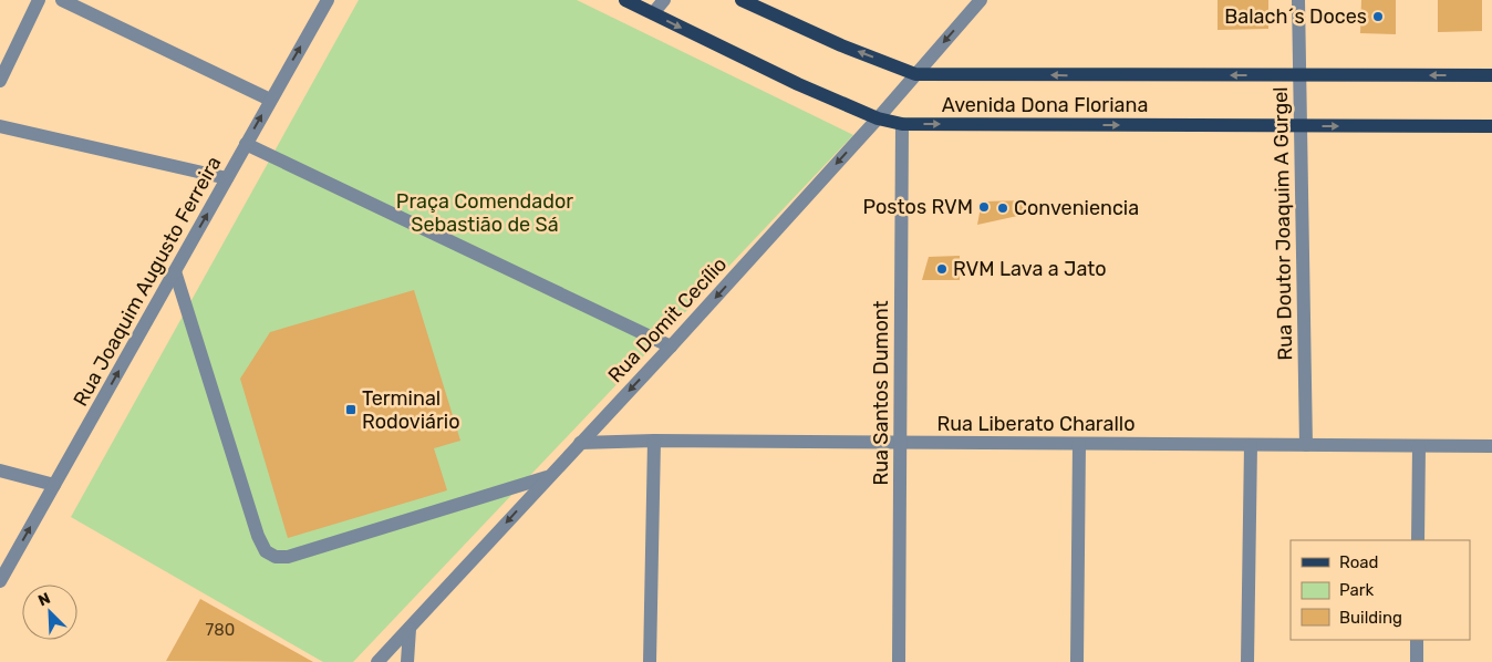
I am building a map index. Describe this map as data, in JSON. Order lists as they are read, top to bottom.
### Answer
{
  "streets": {
    "main road": ["Avenida Dona Floriana"],
    "street": [
      "Rua Doutor Joaquim A Gurgel",
      "Rua Joaquim Augusto Ferreira",
      "Rua Domit Cecílio",
      "Rua Santos Dumont",
      "Rua Liberato Charallo"
    ]
  },
  "crossings": [
    ["Avenida Dona Floriana", "Rua Doutor Joaquim A Gurgel"],
    ["Avenida Dona Floriana", "Rua Domit Cecílio"],
    ["Avenida Dona Floriana", "Rua Santos Dumont"],
    ["Rua Doutor Joaquim A Gurgel", "Rua Liberato Charallo"],
    ["Rua Domit Cecílio", "Rua Liberato Charallo"],
    ["Rua Santos Dumont", "Rua Liberato Charallo"]
  ],
  "one_way": ["Rua Joaquim Augusto Ferreira", "Rua Domit Cecílio"],
  "parks": ["Praça Comendador Sebastião de Sá"],
  "places": {
    "other": [
      "Balach´s Doces",
      "Postos RVM",
      "Conveniencia",
      "RVM Lava a Jato"
    ],
    "transit": ["Terminal Rodoviário"]
  },
  "house_numbers": ["780"],
  "legend": ["Road", "Park", "Building"],
  "north": "top left"
}
